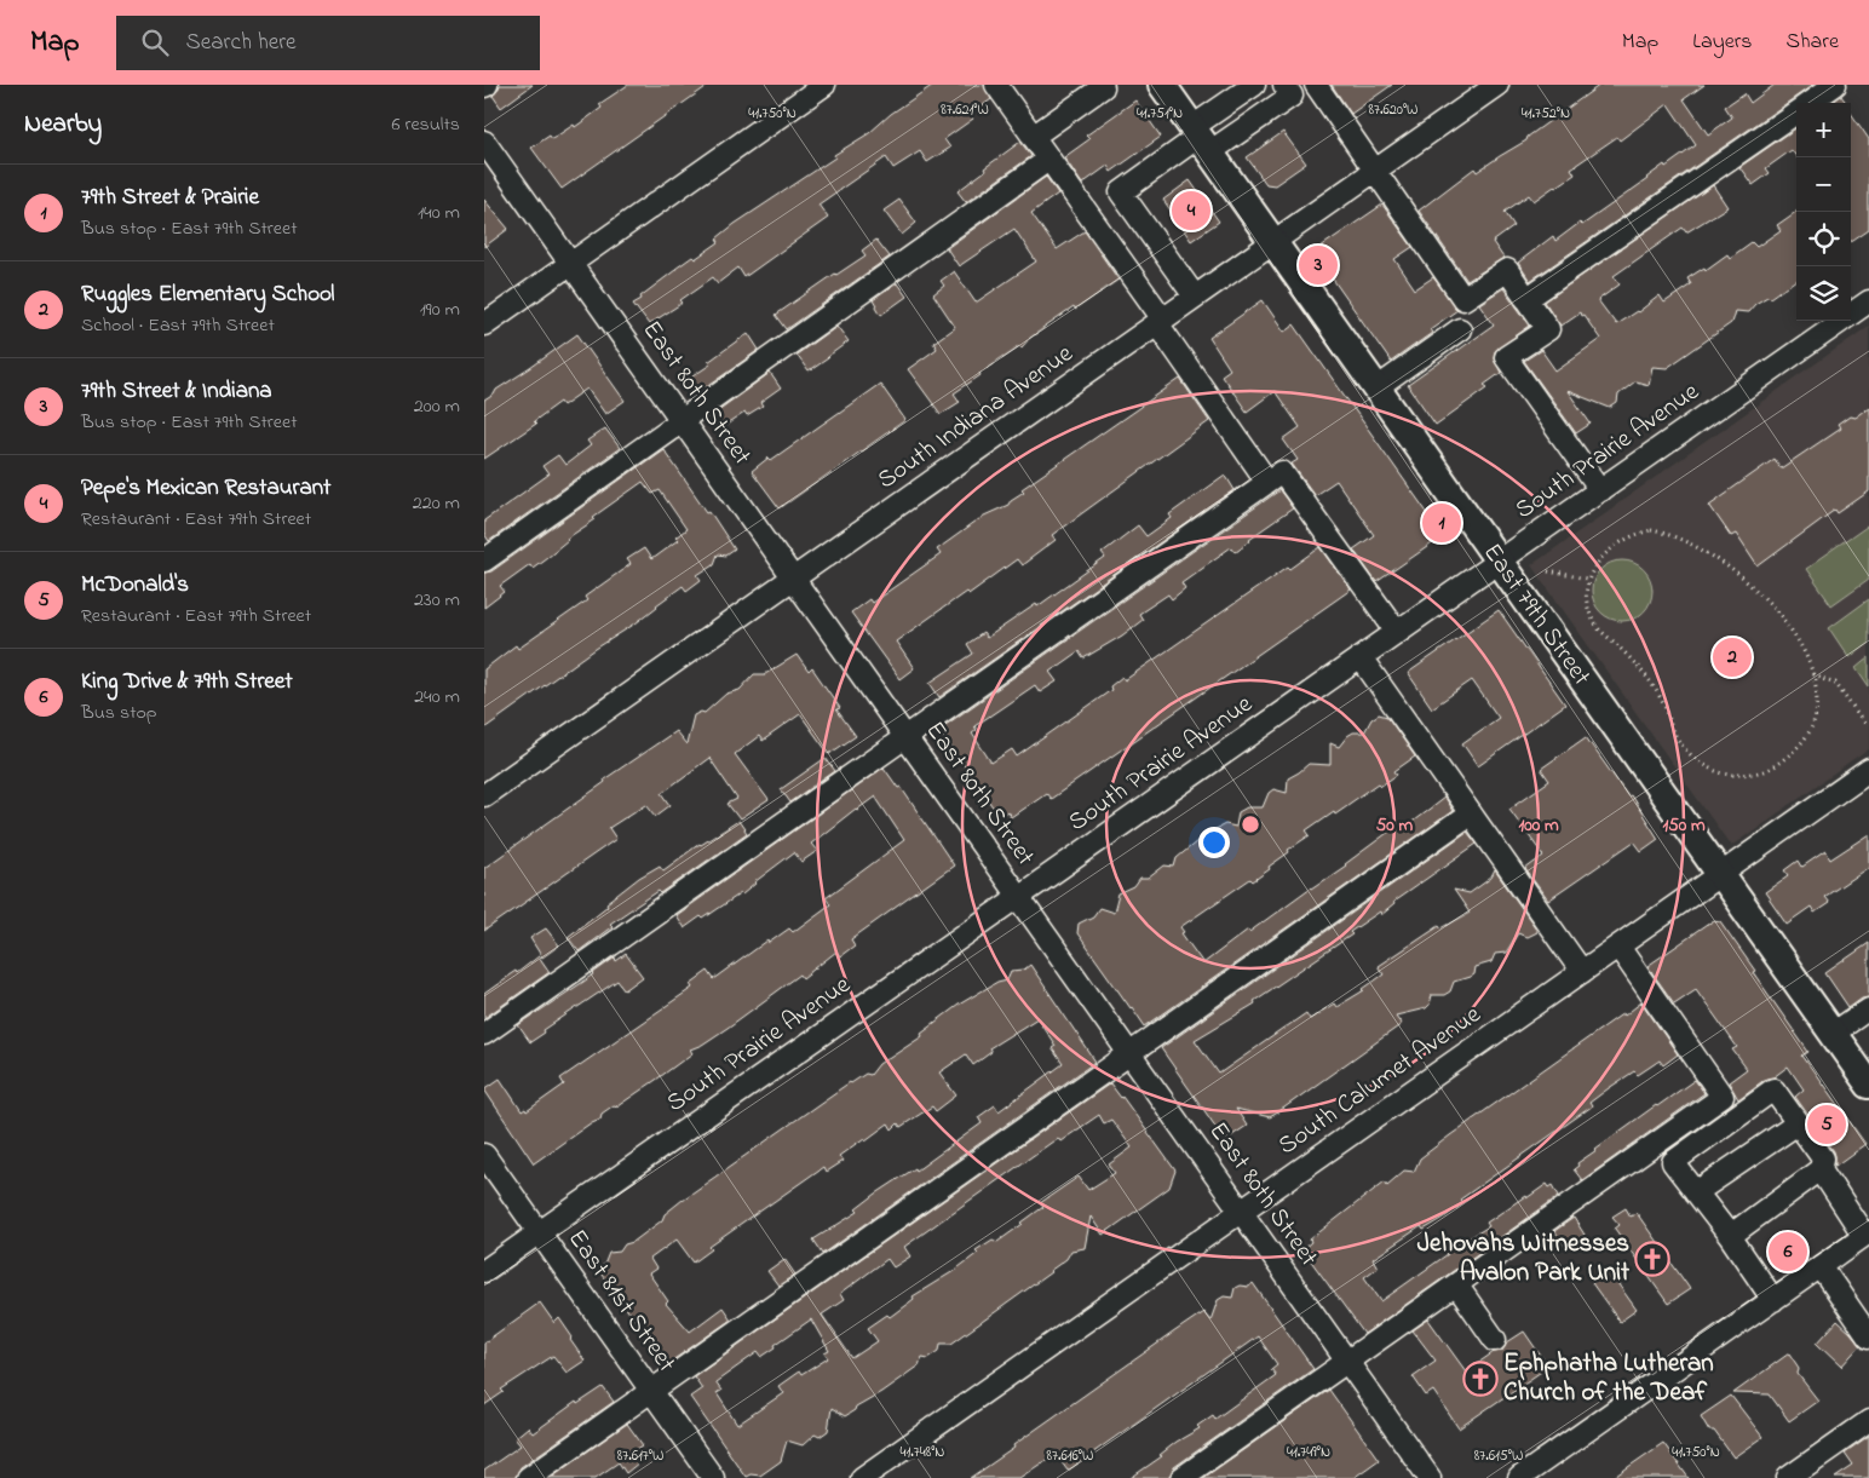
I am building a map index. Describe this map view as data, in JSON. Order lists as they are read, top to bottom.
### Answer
{
  "streets": {
    "main road": ["East 79th Street"],
    "street": [
      "East 80th Street",
      "South Indiana Avenue",
      "South Prairie Avenue",
      "South Calumet Avenue",
      "East 81st Street"
    ]
  },
  "crossings": [
    ["East 80th Street", "South Indiana Avenue"],
    ["East 80th Street", "South Prairie Avenue"],
    ["East 80th Street", "South Calumet Avenue"],
    ["South Indiana Avenue", "East 79th Street"],
    ["South Prairie Avenue", "East 79th Street"],
    ["South Prairie Avenue", "East 81st Street"],
    ["East 79th Street", "South Calumet Avenue"]
  ],
  "places": {
    "church": ["Jehovahs Witnesses Avalon Park Unit", "Ephphatha Lutheran Church of the Deaf"]
  },
  "page": {
    "header": "Map",
    "search": "Search here",
    "nav": ["Map", "Layers", "Share"],
    "heading": ["Nearby", "6 results"],
    "map_buttons": ["+", "−"],
    "list": [
      {
        "mark": "1",
        "name": "79th Street & Prairie",
        "note": "Bus stop · East 79th Street",
        "value": "140 m"
      },
      {
        "mark": "2",
        "name": "Ruggles Elementary School",
        "note": "School · East 79th Street",
        "value": "190 m"
      },
      {
        "mark": "3",
        "name": "79th Street & Indiana",
        "note": "Bus stop · East 79th Street",
        "value": "200 m"
      },
      {
        "mark": "4",
        "name": "Pepe's Mexican Restaurant",
        "note": "Restaurant · East 79th Street",
        "value": "220 m"
      },
      {
        "mark": "5",
        "name": "McDonald's",
        "note": "Restaurant · East 79th Street",
        "value": "230 m"
      },
      {
        "mark": "6",
        "name": "King Drive & 79th Street",
        "note": "Bus stop",
        "value": "240 m"
      }
    ],
    "pins": [
      "4",
      "3",
      "1",
      "2",
      "5",
      "6"
    ]
  },
  "coordinates": [
    "87.621°W",
    "87.620°W",
    "41.750°N",
    "41.751°N",
    "41.752°N",
    "41.748°N",
    "41.749°N",
    "87.617°W",
    "87.616°W",
    "87.615°W"
  ],
  "rings": ["50 m", "100 m", "150 m"]
}
